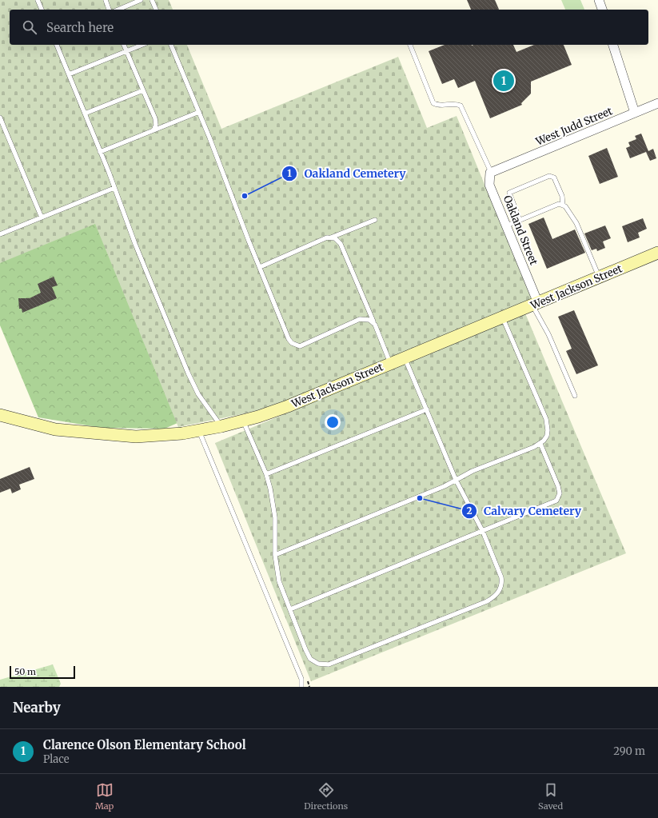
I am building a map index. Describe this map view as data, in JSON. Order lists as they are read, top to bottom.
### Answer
{
  "streets": {
    "street": ["West Judd Street", "Oakland Street", "West Jackson Street"]
  },
  "crossings": [
    ["West Judd Street", "Oakland Street"],
    ["Oakland Street", "West Jackson Street"]
  ],
  "places": ["Oakland Cemetery", "Calvary Cemetery"],
  "scale_bar": "50 m",
  "page": {
    "search": "Search here",
    "pins": "1",
    "scale": "50 m",
    "heading": "Nearby",
    "list": [
      {
        "mark": "1",
        "name": "Clarence Olson Elementary School",
        "note": "Place",
        "value": "290 m"
      }
    ],
    "nav": ["Map", "Directions", "Saved"]
  }
}
